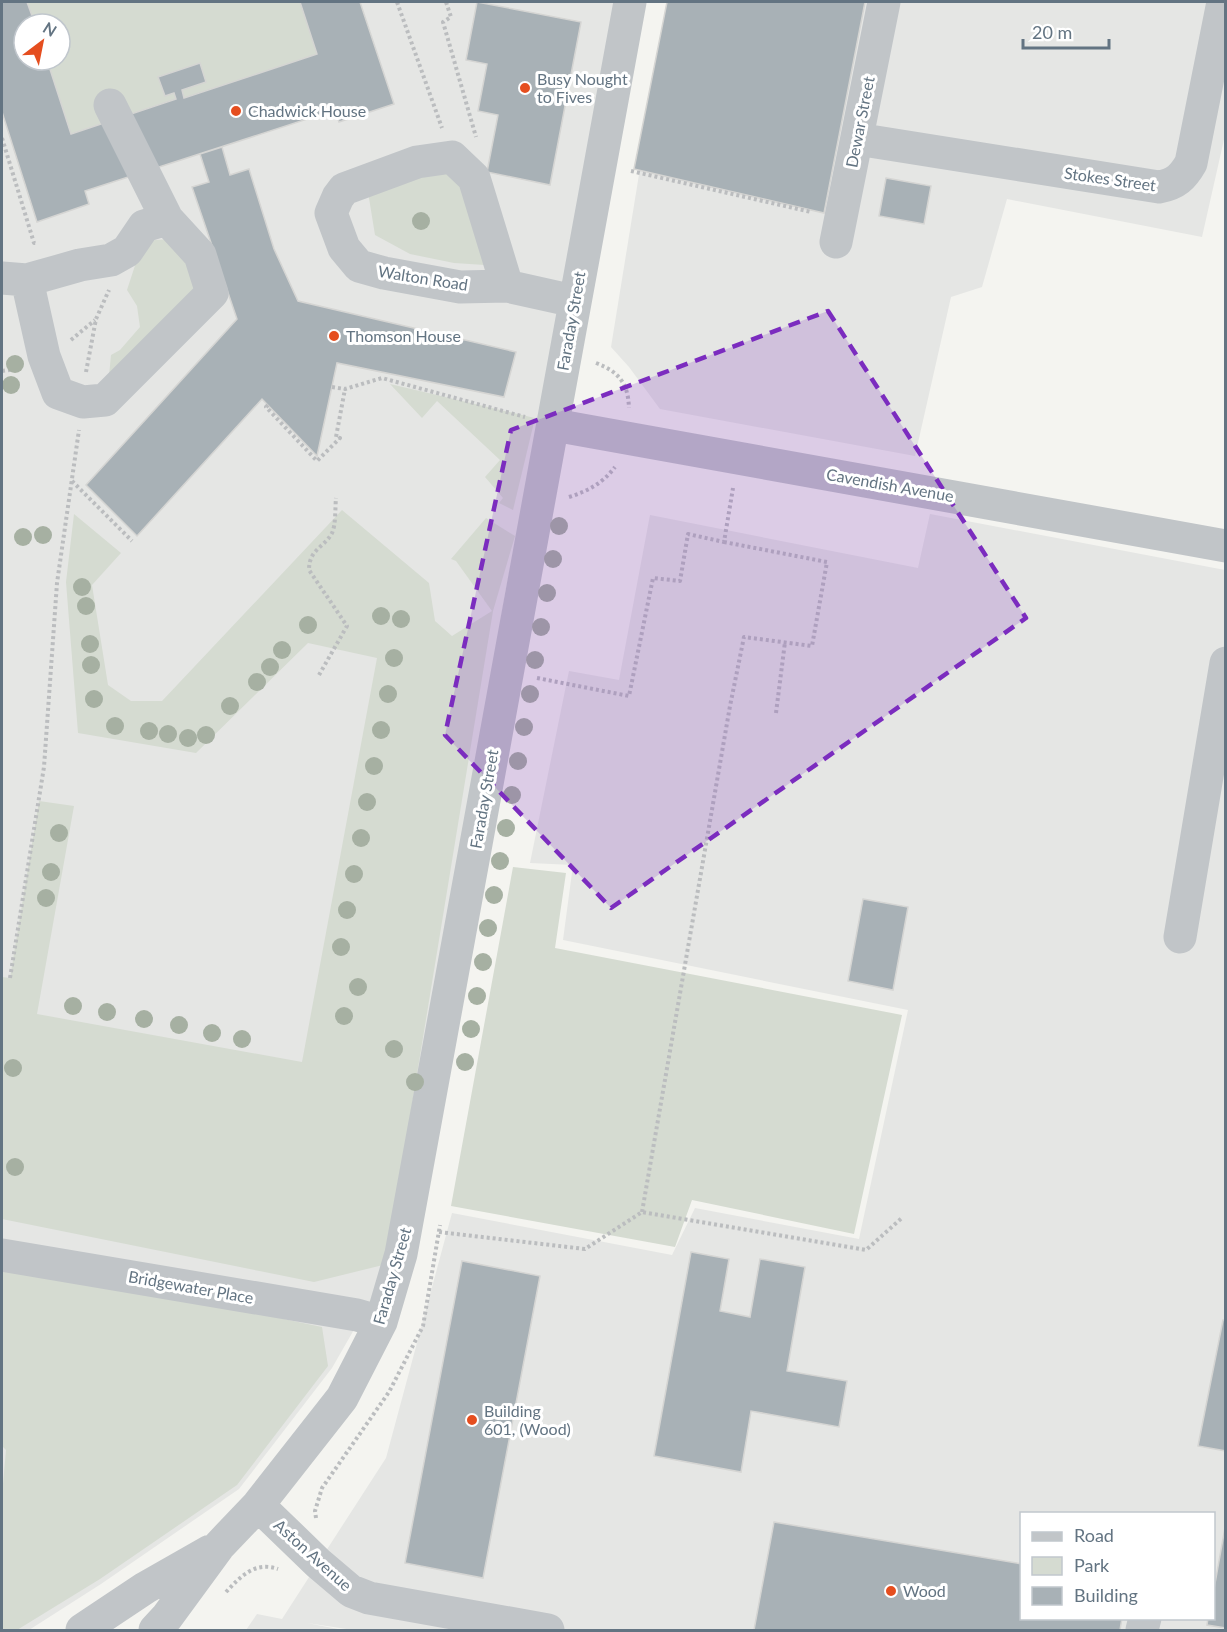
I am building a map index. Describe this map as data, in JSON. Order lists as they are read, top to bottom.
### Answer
{
  "streets": {
    "street": [
      "Dewar Street",
      "Stokes Street",
      "Walton Road",
      "Faraday Street",
      "Cavendish Avenue",
      "Bridgewater Place",
      "Aston Avenue"
    ]
  },
  "crossings": [
    ["Dewar Street", "Stokes Street"],
    ["Walton Road", "Faraday Street"],
    ["Faraday Street", "Cavendish Avenue"],
    ["Faraday Street", "Bridgewater Place"],
    ["Faraday Street", "Aston Avenue"]
  ],
  "places": [
    "Busy Nought to Fives",
    "Chadwick House",
    "Thomson House",
    "Building 601, (Wood)",
    "Wood"
  ],
  "legend": ["Road", "Park", "Building"],
  "scale_bar": "20 m",
  "north": "top right"
}
